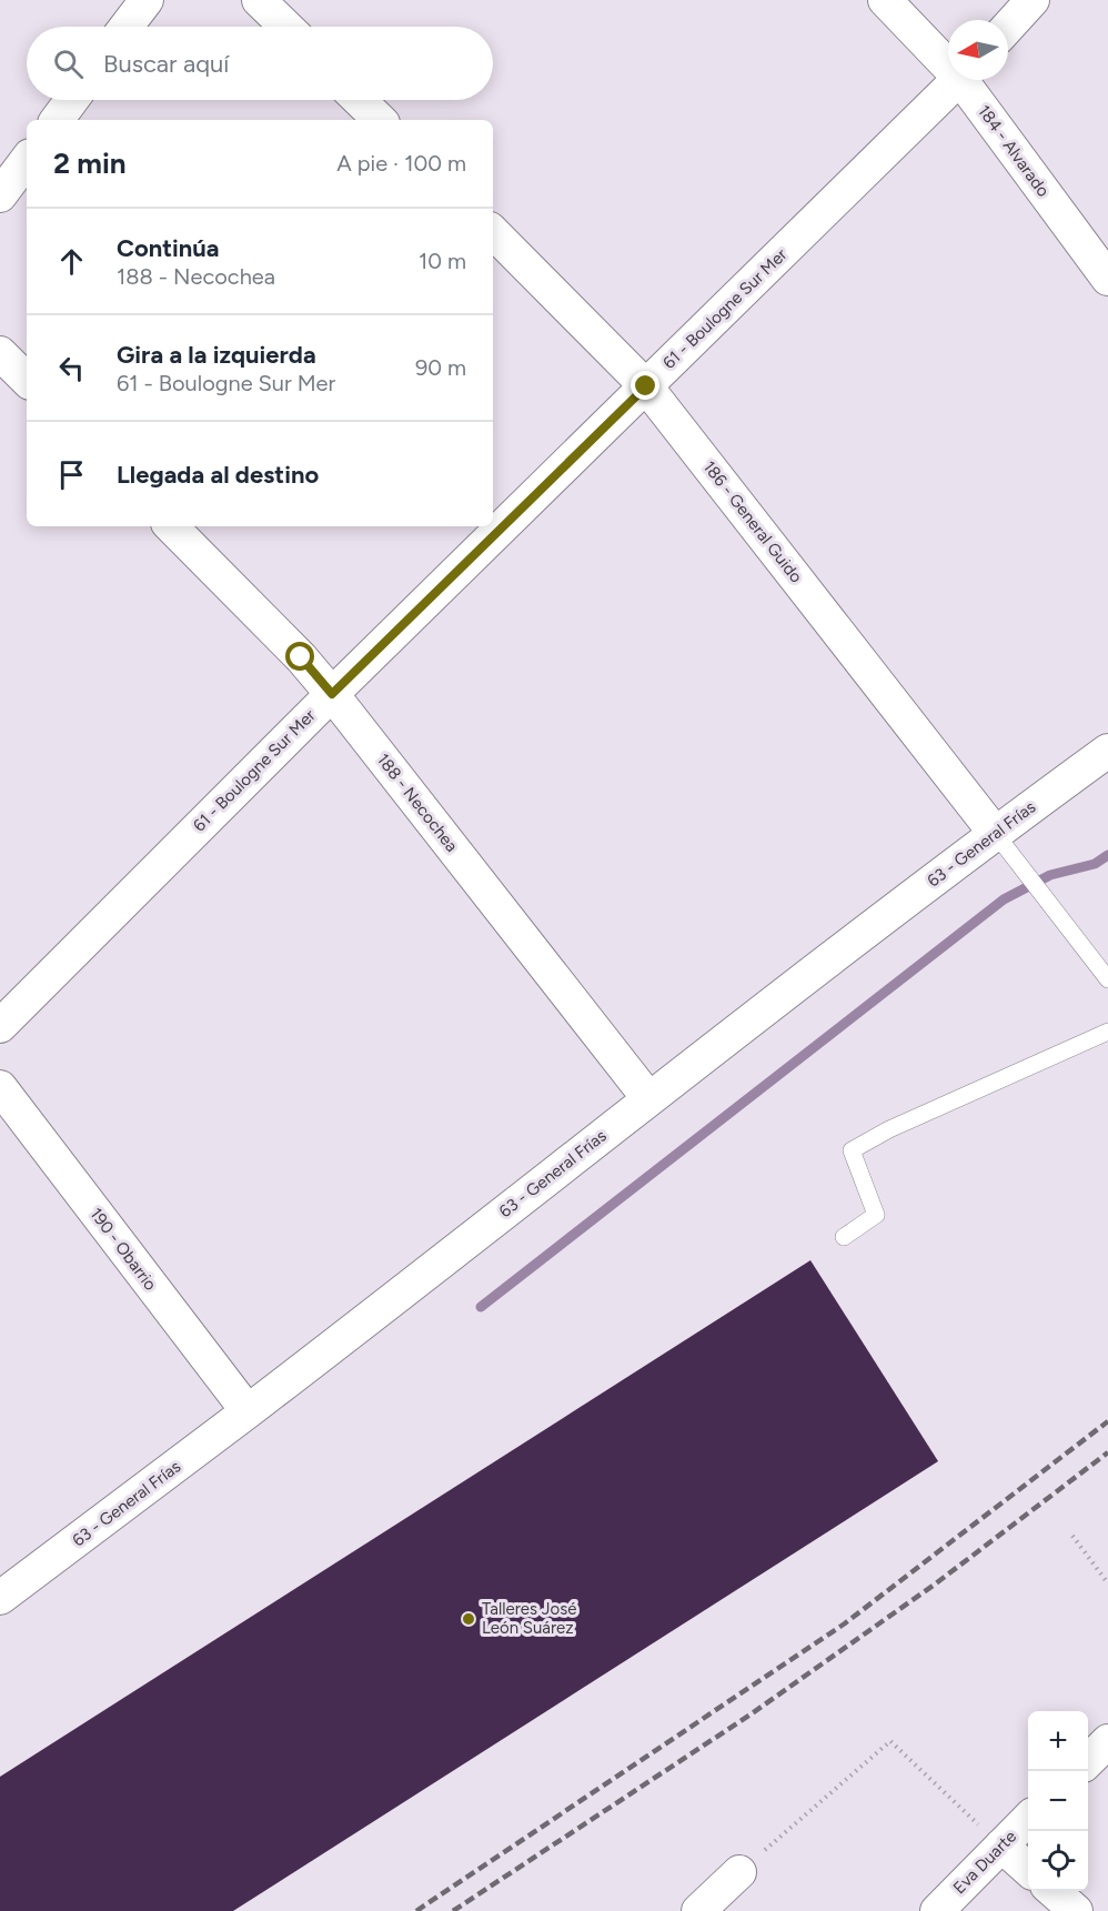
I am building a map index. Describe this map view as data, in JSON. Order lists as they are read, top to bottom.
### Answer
{
  "streets": {
    "street": [
      "184 - Alvarado",
      "61 - Boulogne Sur Mer",
      "186 - General Guido",
      "188 - Necochea",
      "63 - General Frías",
      "190 - Obarrio",
      "Eva Duarte"
    ]
  },
  "crossings": [
    ["61 - Boulogne Sur Mer", "186 - General Guido"],
    ["61 - Boulogne Sur Mer", "188 - Necochea"],
    ["186 - General Guido", "63 - General Frías"],
    ["188 - Necochea", "63 - General Frías"],
    ["63 - General Frías", "190 - Obarrio"]
  ],
  "places": ["Talleres José León Suárez"],
  "north": "left",
  "page": {
    "search": "Buscar aquí",
    "heading": ["2 min", "A pie · 100 m"],
    "list": [
      ["Continúa", "188 - Necochea", "10 m"],
      ["Gira a la izquierda", "61 - Boulogne Sur Mer", "90 m"],
      "Llegada al destino"
    ],
    "map_buttons": ["+", "−"]
  }
}
